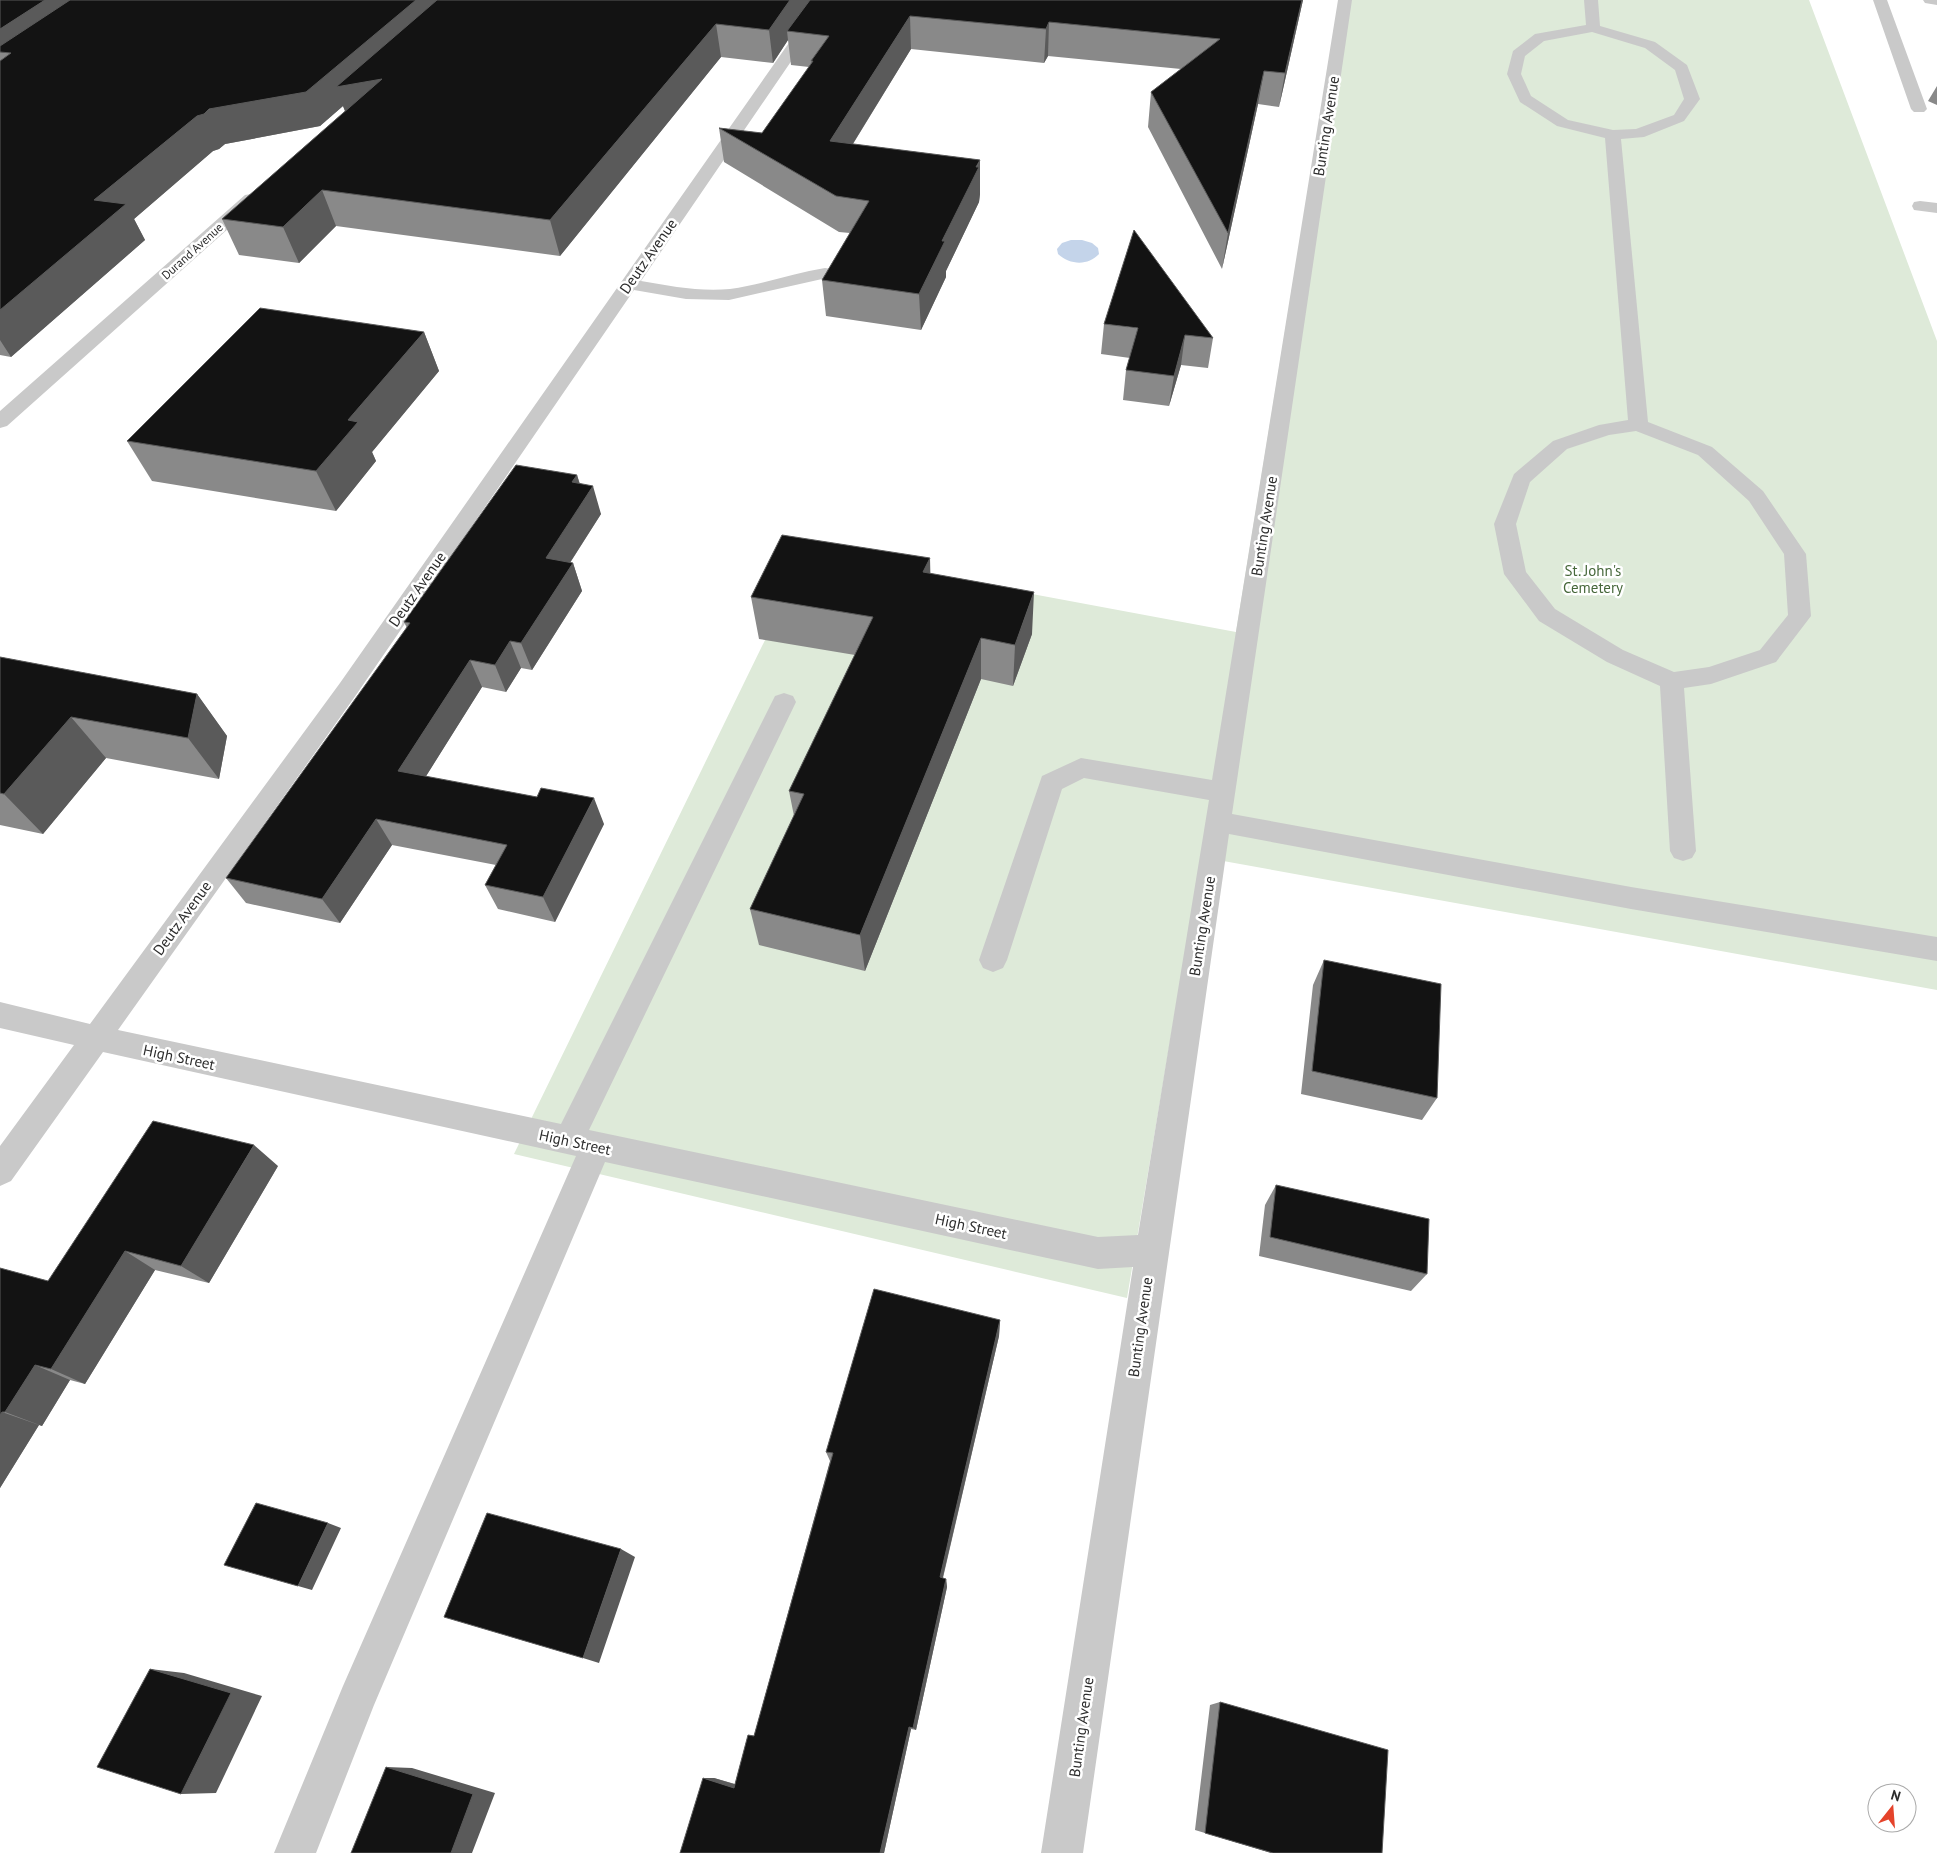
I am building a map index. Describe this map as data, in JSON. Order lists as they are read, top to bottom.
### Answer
{
  "streets": {
    "street": [
      "Bunting Avenue",
      "Durand Avenue",
      "Deutz Avenue",
      "High Street"
    ]
  },
  "crossings": [
    ["Bunting Avenue", "High Street"],
    ["Deutz Avenue", "High Street"]
  ],
  "parks": ["St. John's Cemetery"],
  "north": "top"
}
